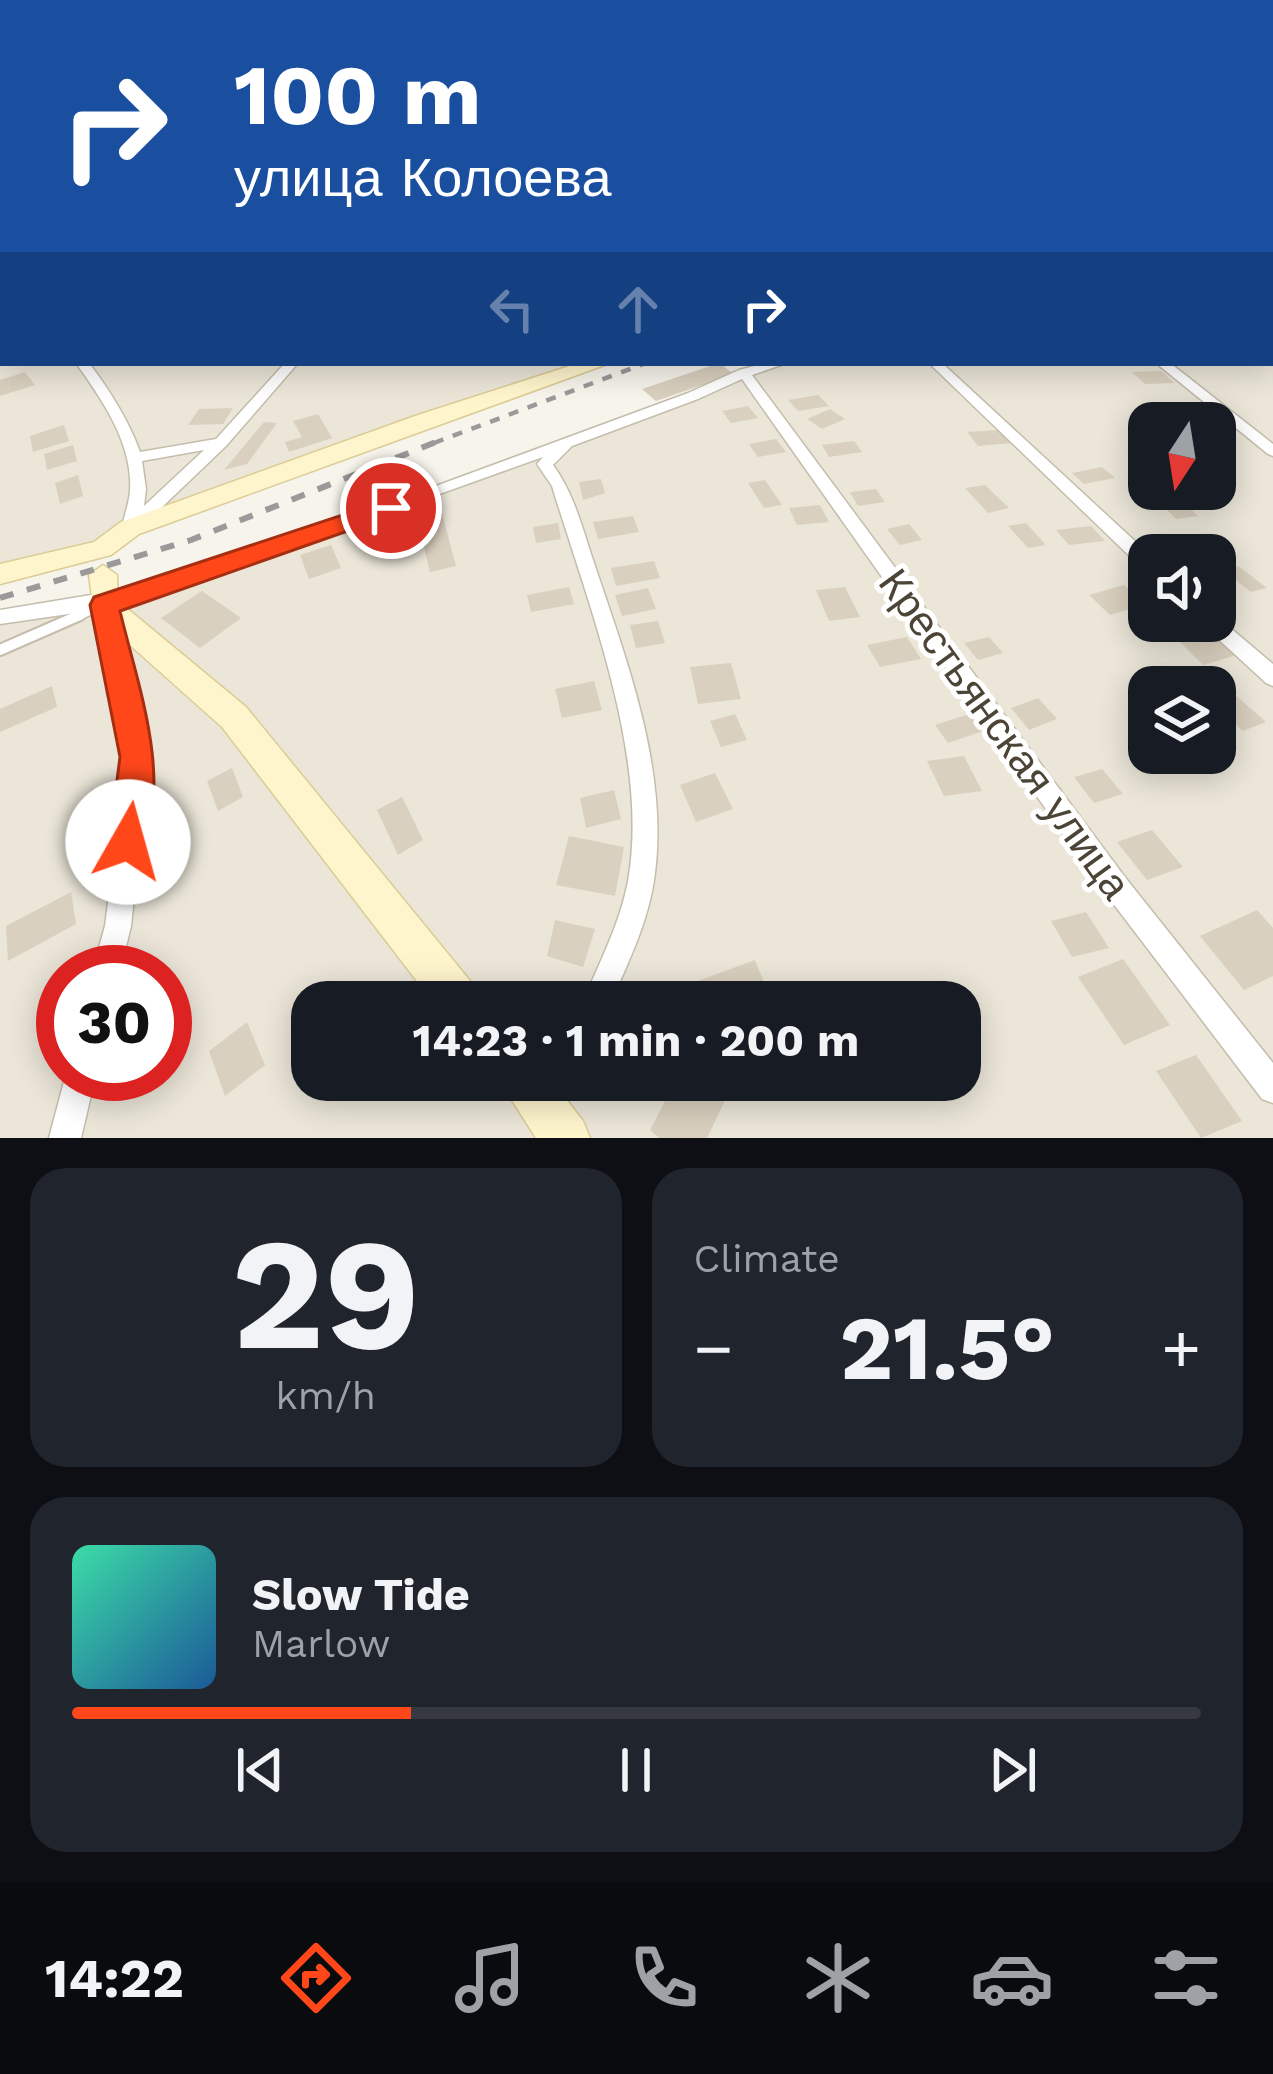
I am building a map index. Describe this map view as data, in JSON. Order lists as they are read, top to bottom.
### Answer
{
  "streets": {
    "street": ["Крестьянская улица"]
  },
  "north": "bottom",
  "page": {
    "turn": ["100 m", "улица Колоева"],
    "limit": "30",
    "trip": "14:23 · 1 min · 200 m",
    "tile": [
      ["29", "km/h"],
      "Climate"
    ],
    "heat": ["−", "21.5°", "+"],
    "song": ["Slow Tide", "Marlow"],
    "tabs": "14:22"
  }
}
